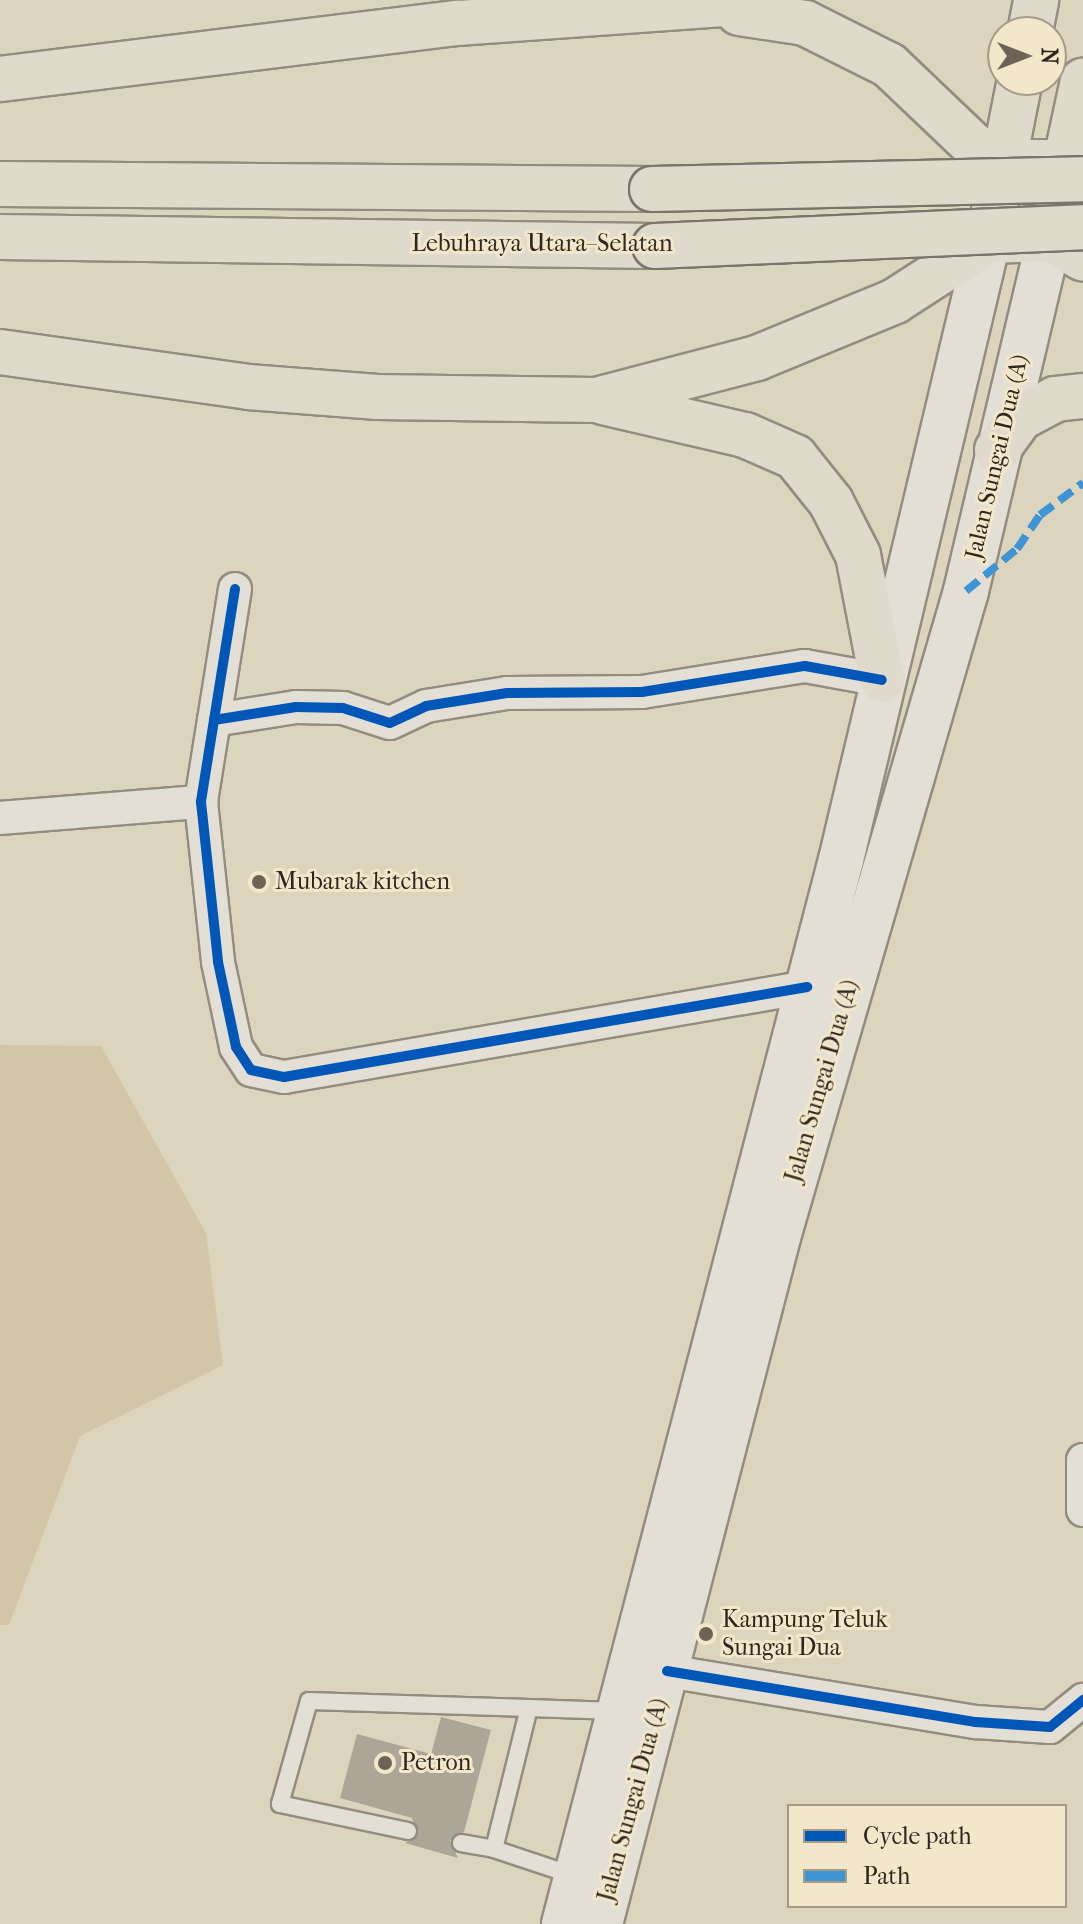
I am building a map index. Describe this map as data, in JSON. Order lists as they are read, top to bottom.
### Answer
{
  "streets": {
    "highway": ["Lebuhraya Utara–Selatan"],
    "main road": ["Jalan Sungai Dua (A)"]
  },
  "crossings": [
    ["Lebuhraya Utara–Selatan", "Jalan Sungai Dua (A)"]
  ],
  "places": ["Mubarak kitchen", "Kampung Teluk Sungai Dua", "Petron"],
  "legend": ["Cycle path", "Path"],
  "north": "right"
}
